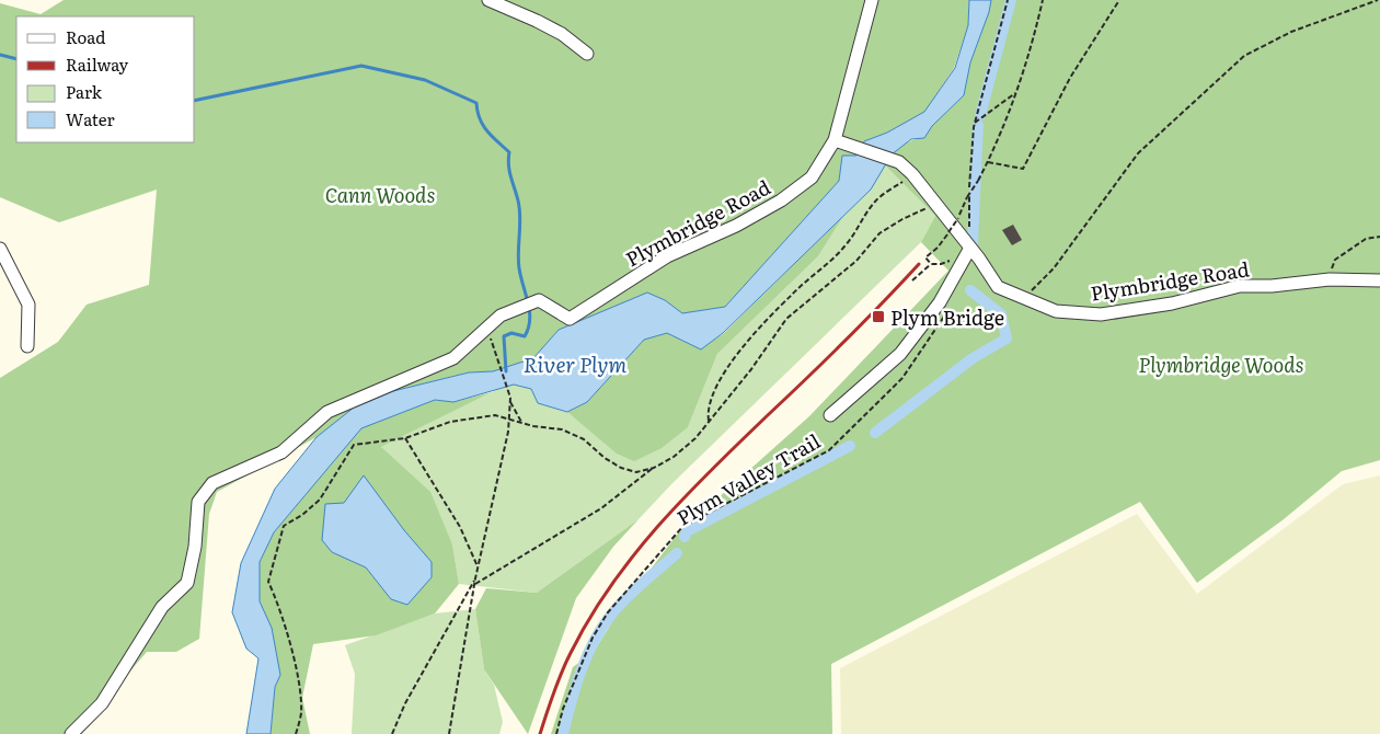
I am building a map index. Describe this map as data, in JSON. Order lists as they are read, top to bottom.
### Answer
{
  "streets": {
    "street": ["Plymbridge Road"],
    "path": ["Plym Valley Trail"]
  },
  "water": ["River Plym"],
  "parks": ["Cann Woods", "Plymbridge Woods"],
  "places": {
    "transit": ["Plym Bridge"]
  },
  "legend": [
    "Road",
    "Railway",
    "Park",
    "Water"
  ]
}
